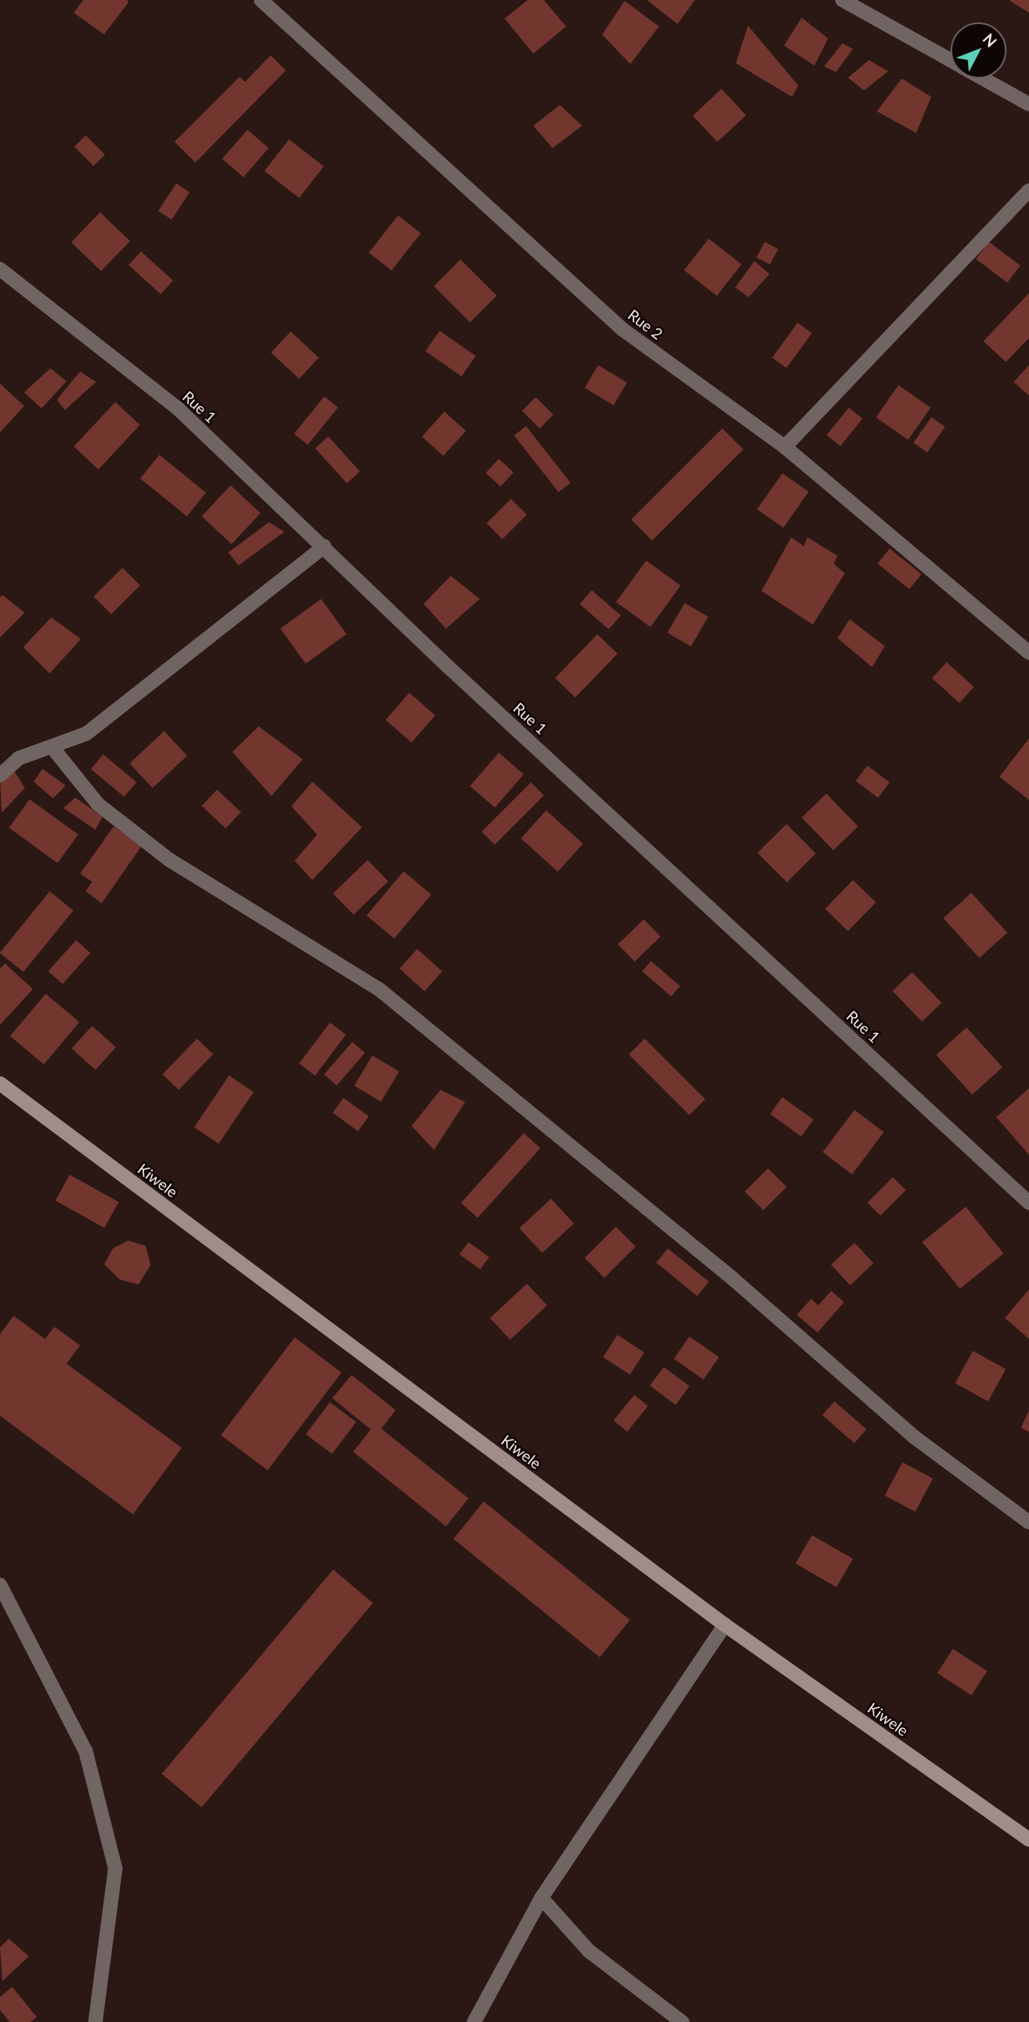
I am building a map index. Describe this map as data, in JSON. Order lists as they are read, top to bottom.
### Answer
{
  "streets": {
    "street": ["Rue 2", "Rue 1", "Kiwele"]
  },
  "north": "top right"
}
